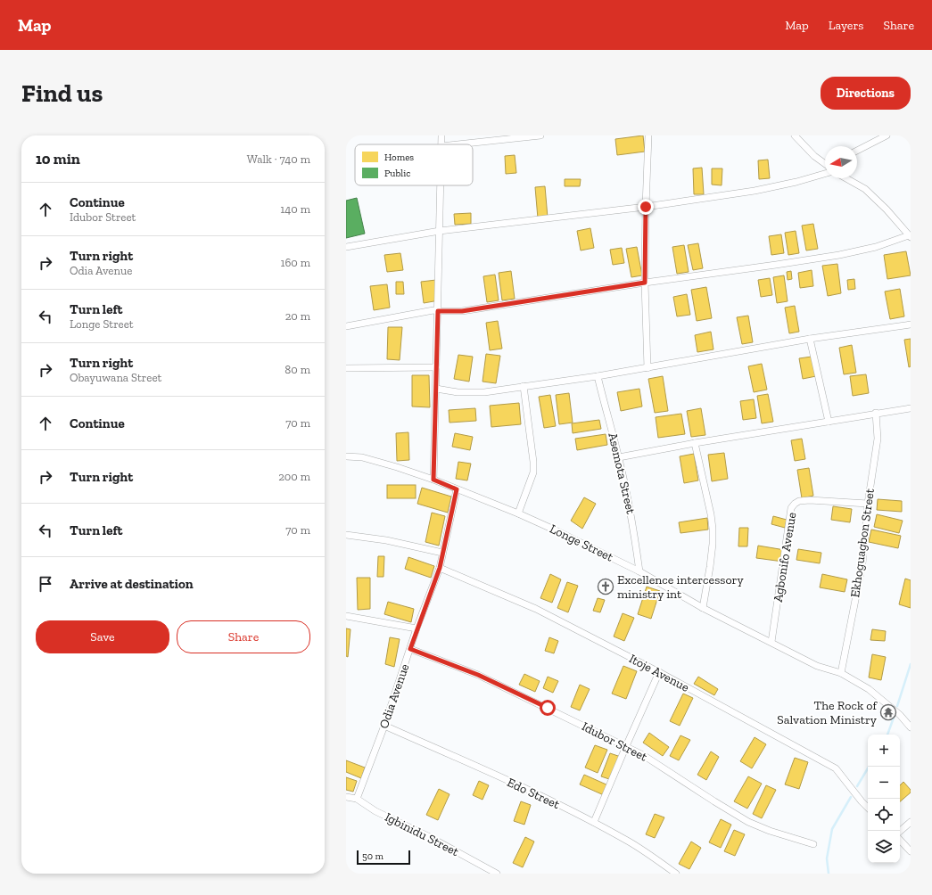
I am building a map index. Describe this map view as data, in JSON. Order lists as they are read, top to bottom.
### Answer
{
  "streets": {
    "street": [
      "Asemota Street",
      "Longe Street",
      "Ekhoguagbon Street",
      "Agbonifo Avenue",
      "Itoje Avenue",
      "Odia Avenue",
      "Idubor Street",
      "Edo Street",
      "Igbinidu Street"
    ]
  },
  "crossings": [
    ["Asemota Street", "Longe Street"],
    ["Longe Street", "Ekhoguagbon Street"],
    ["Longe Street", "Agbonifo Avenue"],
    ["Longe Street", "Odia Avenue"],
    ["Ekhoguagbon Street", "Agbonifo Avenue"],
    ["Itoje Avenue", "Odia Avenue"],
    ["Odia Avenue", "Idubor Street"],
    ["Odia Avenue", "Edo Street"],
    ["Odia Avenue", "Igbinidu Street"]
  ],
  "places": {
    "church": ["Excellence intercessory ministry int"],
    "temple": ["The Rock of Salvation Ministry"]
  },
  "legend": ["Homes", "Public"],
  "scale_bar": "50 m",
  "north": "left",
  "page": {
    "header": "Map",
    "nav": ["Map", "Layers", "Share"],
    "buttons": [
      "Directions",
      ["Save", "Share"]
    ],
    "title": "Find us",
    "heading": ["10 min", "Walk · 740 m"],
    "list": [
      ["Continue", "Idubor Street", "140 m"],
      ["Turn right", "Odia Avenue", "160 m"],
      ["Turn left", "Longe Street", "20 m"],
      ["Turn right", "Obayuwana Street", "80 m"],
      ["Continue", "70 m"],
      ["Turn right", "200 m"],
      ["Turn left", "70 m"],
      "Arrive at destination"
    ],
    "map_buttons": ["+", "−"],
    "scale": "50 m"
  }
}
